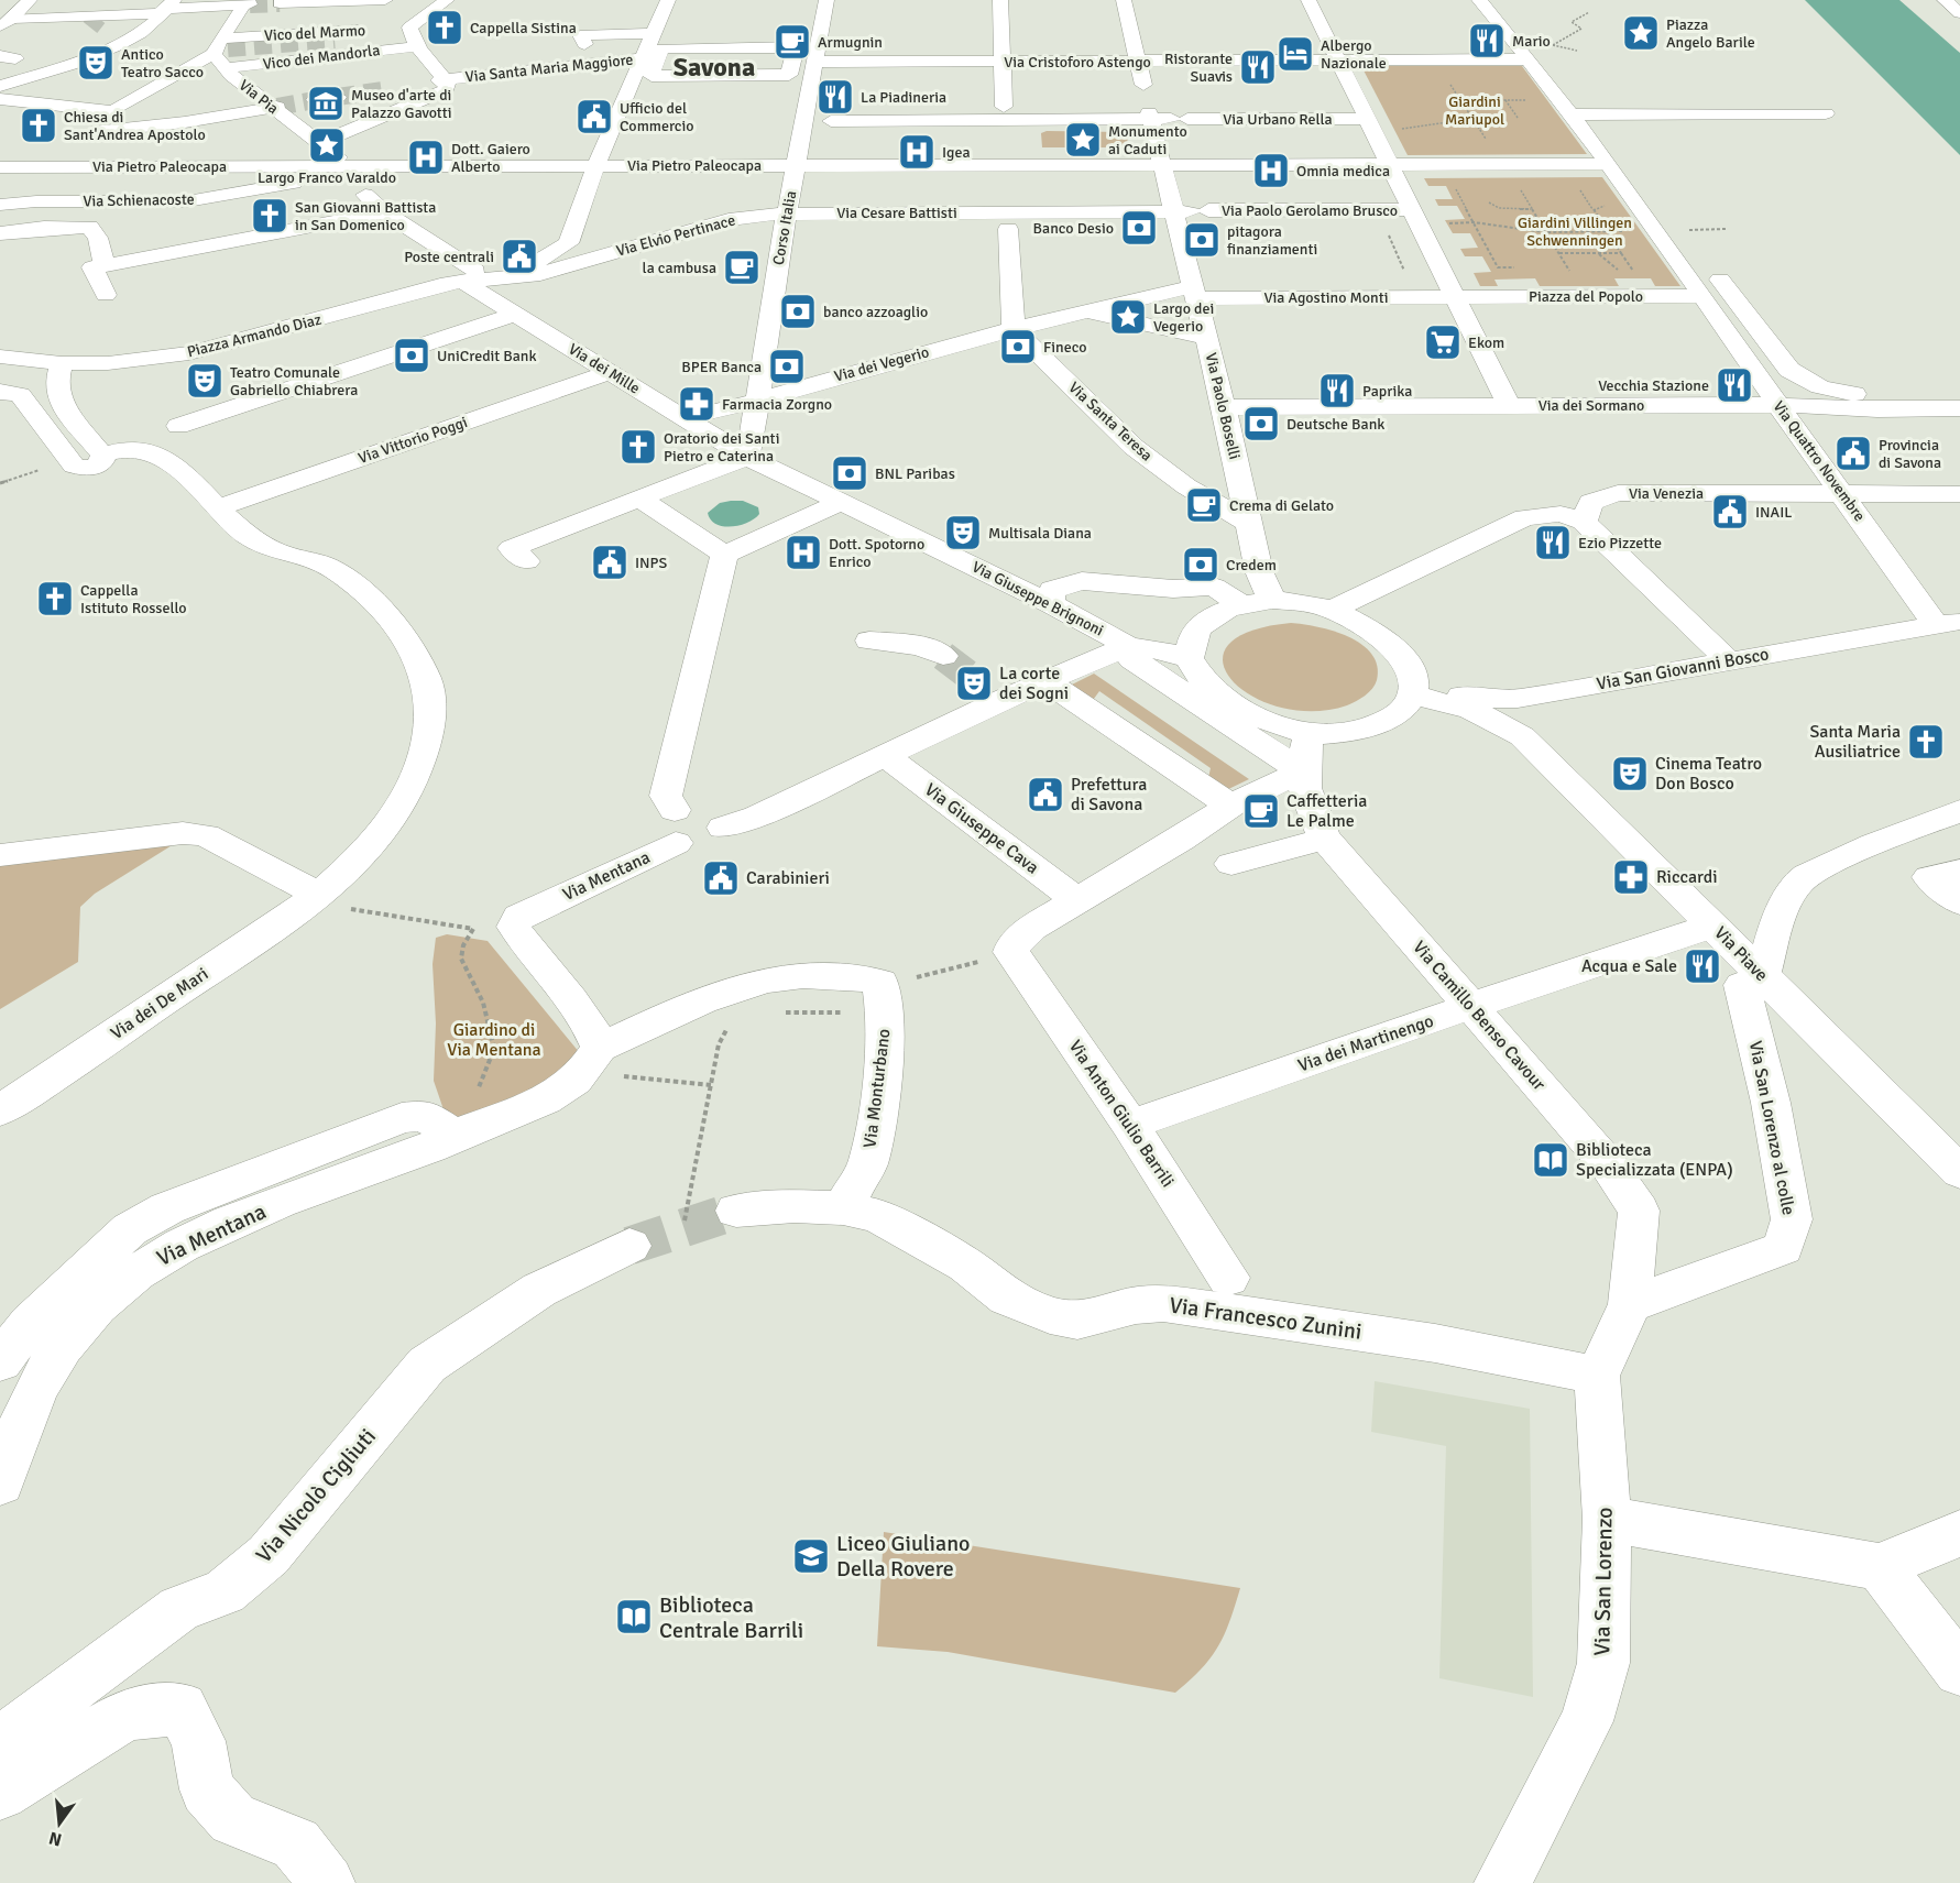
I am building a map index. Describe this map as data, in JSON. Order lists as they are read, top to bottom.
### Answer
{
  "streets": {
    "street": [
      "Vico del Marmo",
      "Vico dei Mandorla",
      "Via Cristoforo Astengo",
      "Via Santa Maria Maggiore",
      "Via Pia",
      "Via Urbano Rella",
      "Via Pietro Paleocapa",
      "Via Schienacoste",
      "Via Paolo Gerolamo Brusco",
      "Via Cesare Battisti",
      "Corso Italia",
      "Via Elvio Pertinace",
      "Piazza del Popolo",
      "Via Agostino Monti",
      "Piazza Armando Diaz",
      "Via dei Vegerio",
      "Via dei Mille",
      "Via dei Sormano",
      "Via Paolo Boselli",
      "Via Santa Teresa",
      "Via Vittorio Poggi",
      "Via Quattro Novembre",
      "Via Venezia",
      "Via Giuseppe Brignoni",
      "Via San Giovanni Bosco",
      "Via Giuseppe Cava",
      "Via Mentana",
      "Via Piave",
      "Via dei De Mari",
      "Via Camillo Benso Cavour",
      "Via dei Martinengo",
      "Via Monturbano",
      "Via Anton Giulio Barrili",
      "Via San Lorenzo al colle",
      "Via Francesco Zunini",
      "Via Nicolò Cigliuti",
      "Via San Lorenzo"
    ]
  },
  "crossings": [
    ["Vico del Marmo", "Vico dei Mandorla"],
    ["Vico del Marmo", "Via Pia"],
    ["Vico dei Mandorla", "Via Pia"],
    ["Via Cristoforo Astengo", "Corso Italia"],
    ["Via Cristoforo Astengo", "Via Paolo Boselli"],
    ["Via Urbano Rella", "Via Paolo Boselli"],
    ["Via Pietro Paleocapa", "Via Schienacoste"],
    ["Via Pietro Paleocapa", "Corso Italia"],
    ["Via Pietro Paleocapa", "Via dei Mille"],
    ["Via Pietro Paleocapa", "Via Paolo Boselli"],
    ["Via Schienacoste", "Via dei Mille"],
    ["Via Paolo Gerolamo Brusco", "Via Cesare Battisti"],
    ["Via Paolo Gerolamo Brusco", "Via Paolo Boselli"],
    ["Via Cesare Battisti", "Corso Italia"],
    ["Via Cesare Battisti", "Via Elvio Pertinace"],
    ["Via Cesare Battisti", "Via Paolo Boselli"],
    ["Corso Italia", "Via Elvio Pertinace"],
    ["Corso Italia", "Via dei Vegerio"],
    ["Corso Italia", "Via dei Mille"],
    ["Corso Italia", "Via Giuseppe Brignoni"],
    ["Via Elvio Pertinace", "Piazza Armando Diaz"],
    ["Piazza del Popolo", "Via Agostino Monti"],
    ["Piazza del Popolo", "Via Quattro Novembre"],
    ["Via Agostino Monti", "Via dei Vegerio"],
    ["Via Agostino Monti", "Via Paolo Boselli"],
    ["Piazza Armando Diaz", "Via dei Mille"],
    ["Via dei Vegerio", "Via dei Mille"],
    ["Via dei Vegerio", "Via Paolo Boselli"],
    ["Via dei Vegerio", "Via Santa Teresa"],
    ["Via dei Mille", "Via Vittorio Poggi"],
    ["Via dei Mille", "Via Giuseppe Brignoni"],
    ["Via dei Sormano", "Via Paolo Boselli"],
    ["Via dei Sormano", "Via Quattro Novembre"],
    ["Via Paolo Boselli", "Via Santa Teresa"],
    ["Via Paolo Boselli", "Via San Giovanni Bosco"],
    ["Via Paolo Boselli", "Via Piave"],
    ["Via Paolo Boselli", "Via Camillo Benso Cavour"],
    ["Via Vittorio Poggi", "Via dei De Mari"],
    ["Via Quattro Novembre", "Via Venezia"],
    ["Via Quattro Novembre", "Via San Giovanni Bosco"],
    ["Via San Giovanni Bosco", "Via Piave"],
    ["Via San Giovanni Bosco", "Via Camillo Benso Cavour"],
    ["Via Mentana", "Via Monturbano"],
    ["Via Piave", "Via Camillo Benso Cavour"],
    ["Via Piave", "Via dei Martinengo"],
    ["Via Piave", "Via San Lorenzo al colle"],
    ["Via Camillo Benso Cavour", "Via dei Martinengo"],
    ["Via Camillo Benso Cavour", "Via San Lorenzo al colle"],
    ["Via Camillo Benso Cavour", "Via San Lorenzo"],
    ["Via dei Martinengo", "Via Anton Giulio Barrili"],
    ["Via Monturbano", "Via Francesco Zunini"],
    ["Via San Lorenzo al colle", "Via San Lorenzo"],
    ["Via Francesco Zunini", "Via San Lorenzo"]
  ],
  "districts": ["Savona"],
  "parks": ["Giardini Mariupol", "Giardini Villingen Schwenningen", "Giardino di Via Mentana"],
  "places": {
    "church": [
      "Cappella Sistina",
      "Chiesa di Sant'Andrea Apostolo",
      "San Giovanni Battista in San Domenico",
      "Oratorio dei Santi Pietro e Caterina",
      "Cappella Istituto Rossello",
      "Santa Maria Ausiliatrice"
    ],
    "place": [
      "Piazza Angelo Barile",
      "Monumento ai Caduti",
      "Largo Franco Varaldo",
      "Largo dei Vegerio"
    ],
    "restaurant": [
      "Mario",
      "Ristorante Suavis",
      "La Piadineria",
      "Vecchia Stazione",
      "Paprika",
      "Ezio Pizzette",
      "Acqua e Sale"
    ],
    "cafe": [
      "Armugnin",
      "la cambusa",
      "Crema di Gelato",
      "Caffetteria Le Palme"
    ],
    "hotel": ["Albergo Nazionale"],
    "theatre": [
      "Antico Teatro Sacco",
      "Teatro Comunale Gabriello Chiabrera",
      "Multisala Diana",
      "La corte dei Sogni",
      "Cinema Teatro Don Bosco"
    ],
    "museum": ["Museo d'arte di Palazzo Gavotti"],
    "public building": [
      "Ufficio del Commercio",
      "Poste centrali",
      "Provincia di Savona",
      "INAIL",
      "INPS",
      "Prefettura di Savona",
      "Carabinieri"
    ],
    "hospital": [
      "Igea",
      "Dott. Gaiero Alberto",
      "Omnia medica",
      "Dott. Spotorno Enrico"
    ],
    "bank": [
      "Banco Desio",
      "pitagora finanziamenti",
      "banco azzoaglio",
      "Fineco",
      "UniCredit Bank",
      "BPER Banca",
      "Deutsche Bank",
      "BNL Paribas",
      "Credem"
    ],
    "supermarket": ["Ekom"],
    "pharmacy": ["Farmacia Zorgno", "Riccardi"],
    "library": ["Biblioteca Specializzata (ENPA)", "Biblioteca Centrale Barrili"],
    "school or university": ["Liceo Giuliano Della Rovere"]
  },
  "north": "bottom"
}
